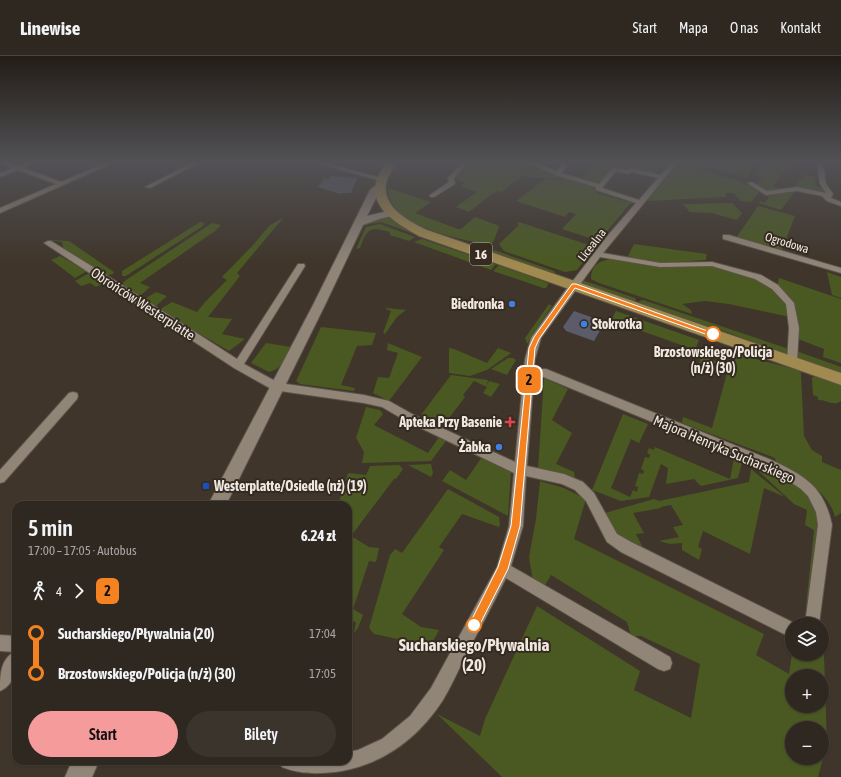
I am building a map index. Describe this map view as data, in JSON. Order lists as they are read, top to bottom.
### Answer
{
  "streets": {
    "main road": ["16"],
    "street": [
      "Ogrodowa",
      "Licealna",
      "Obrońców Westerplatte",
      "Majora Henryka Sucharskiego"
    ]
  },
  "crossings": [
    ["Licealna", "16"]
  ],
  "places": {
    "other": [
      "Biedronka",
      "Stokrotka",
      "Brzostowskiego/Policja (n/ż) (30)",
      "Żabka",
      "Sucharskiego/Pływalnia (20)"
    ],
    "health": ["Apteka Przy Basenie"],
    "transit": ["Westerplatte/Osiedle (nż) (19)"]
  },
  "lines": ["bus line 2"],
  "page": {
    "header": "Linewise",
    "nav": [
      "Start",
      "Mapa",
      "O nas",
      "Kontakt"
    ],
    "on_map": "2",
    "heading": ["5 min", "17:00 – 17:05 · Autobus", "6.24 zł"],
    "legs": ["4", "2"],
    "list": [
      {
        "name": "Sucharskiego/Pływalnia (20)",
        "value": "17:04"
      },
      {
        "name": "Brzostowskiego/Policja (n/ż) (30)",
        "value": "17:05"
      }
    ],
    "map_buttons": ["+", "−"],
    "buttons": ["Start", "Bilety"]
  }
}
